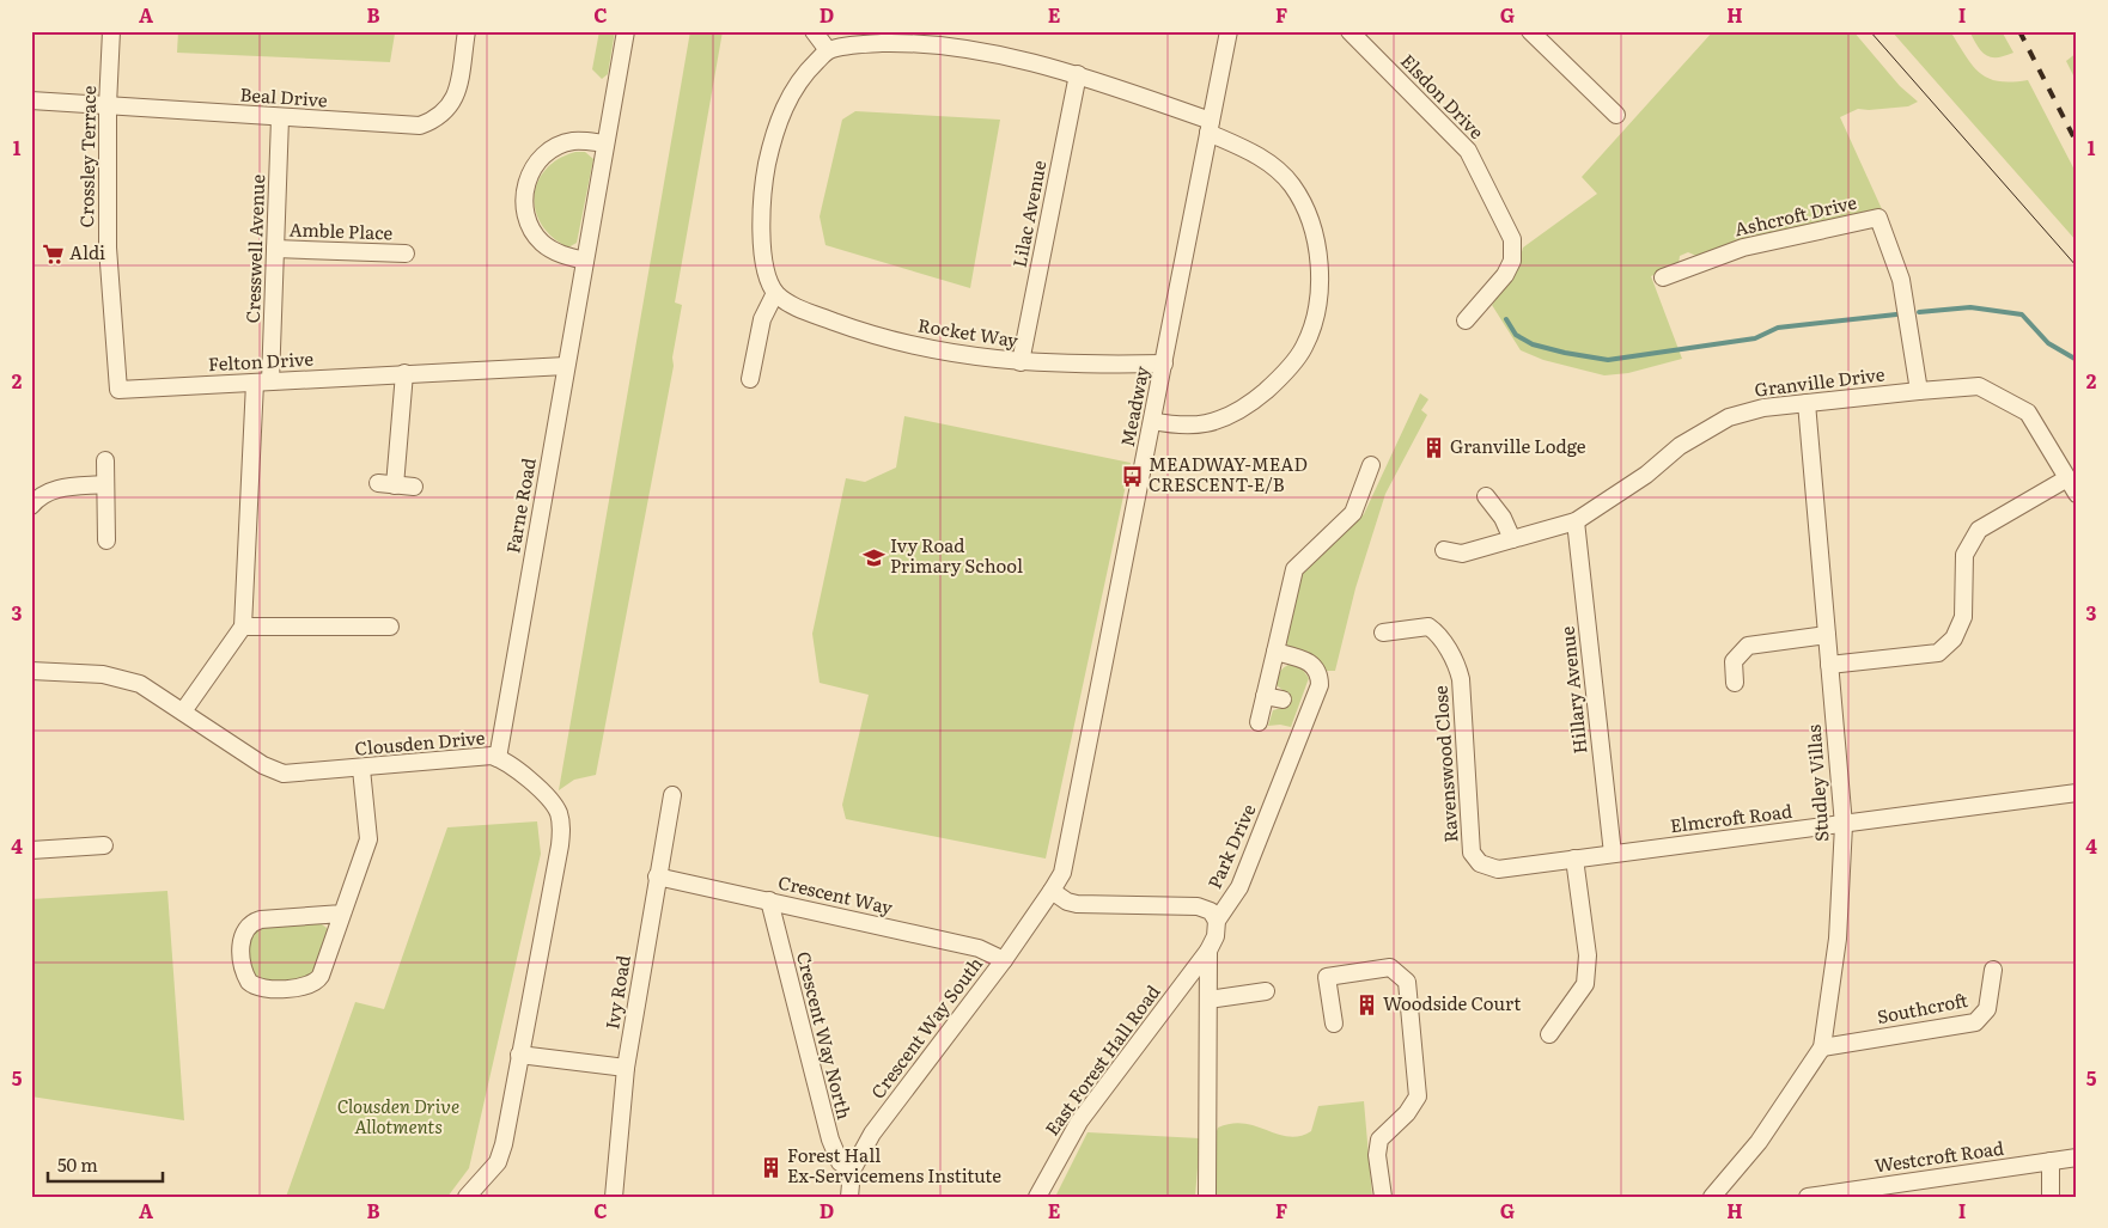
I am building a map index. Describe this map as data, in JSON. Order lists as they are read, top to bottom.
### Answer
{
  "streets": {
    "street": [
      "Elsdon Drive",
      "Beal Drive",
      "Crossley Terrace",
      "Lilac Avenue",
      "Ashcroft Drive",
      "Amble Place",
      "Cresswell Avenue",
      "Rocket Way",
      "Felton Drive",
      "Granville Drive",
      "Meadway",
      "Farne Road",
      "Hillary Avenue",
      "Clousden Drive",
      "Ravenswood Close",
      "Studley Villas",
      "Elmcroft Road",
      "Park Drive",
      "Crescent Way",
      "Ivy Road",
      "Southcroft",
      "Crescent Way South",
      "Crescent Way North",
      "East Forest Hall Road",
      "Westcroft Road"
    ]
  },
  "crossings": [
    ["Beal Drive", "Crossley Terrace"],
    ["Beal Drive", "Cresswell Avenue"],
    ["Crossley Terrace", "Felton Drive"],
    ["Lilac Avenue", "Rocket Way"],
    ["Ashcroft Drive", "Granville Drive"],
    ["Amble Place", "Cresswell Avenue"],
    ["Cresswell Avenue", "Felton Drive"],
    ["Rocket Way", "Meadway"],
    ["Felton Drive", "Farne Road"],
    ["Granville Drive", "Hillary Avenue"],
    ["Granville Drive", "Studley Villas"],
    ["Meadway", "Crescent Way South"],
    ["Farne Road", "Clousden Drive"],
    ["Hillary Avenue", "Elmcroft Road"],
    ["Ravenswood Close", "Elmcroft Road"],
    ["Studley Villas", "Elmcroft Road"],
    ["Studley Villas", "Southcroft"],
    ["Park Drive", "East Forest Hall Road"],
    ["Crescent Way", "Ivy Road"],
    ["Crescent Way", "Crescent Way South"],
    ["Crescent Way", "Crescent Way North"],
    ["Crescent Way South", "Crescent Way North"]
  ],
  "parks": ["Clousden Drive Allotments"],
  "places": {
    "supermarket": ["Aldi"],
    "building": ["Granville Lodge", "Woodside Court", "Forest Hall Ex-Servicemens Institute"],
    "bus stop": ["MEADWAY-MEAD CRESCENT-E/B"],
    "school or university": ["Ivy Road Primary School"]
  },
  "scale_bar": "50 m",
  "grid": {
    "columns": [
      "A",
      "B",
      "C",
      "D",
      "E",
      "F",
      "G",
      "H",
      "I"
    ],
    "rows": [
      "1",
      "2",
      "3",
      "4",
      "5"
    ]
  }
}
